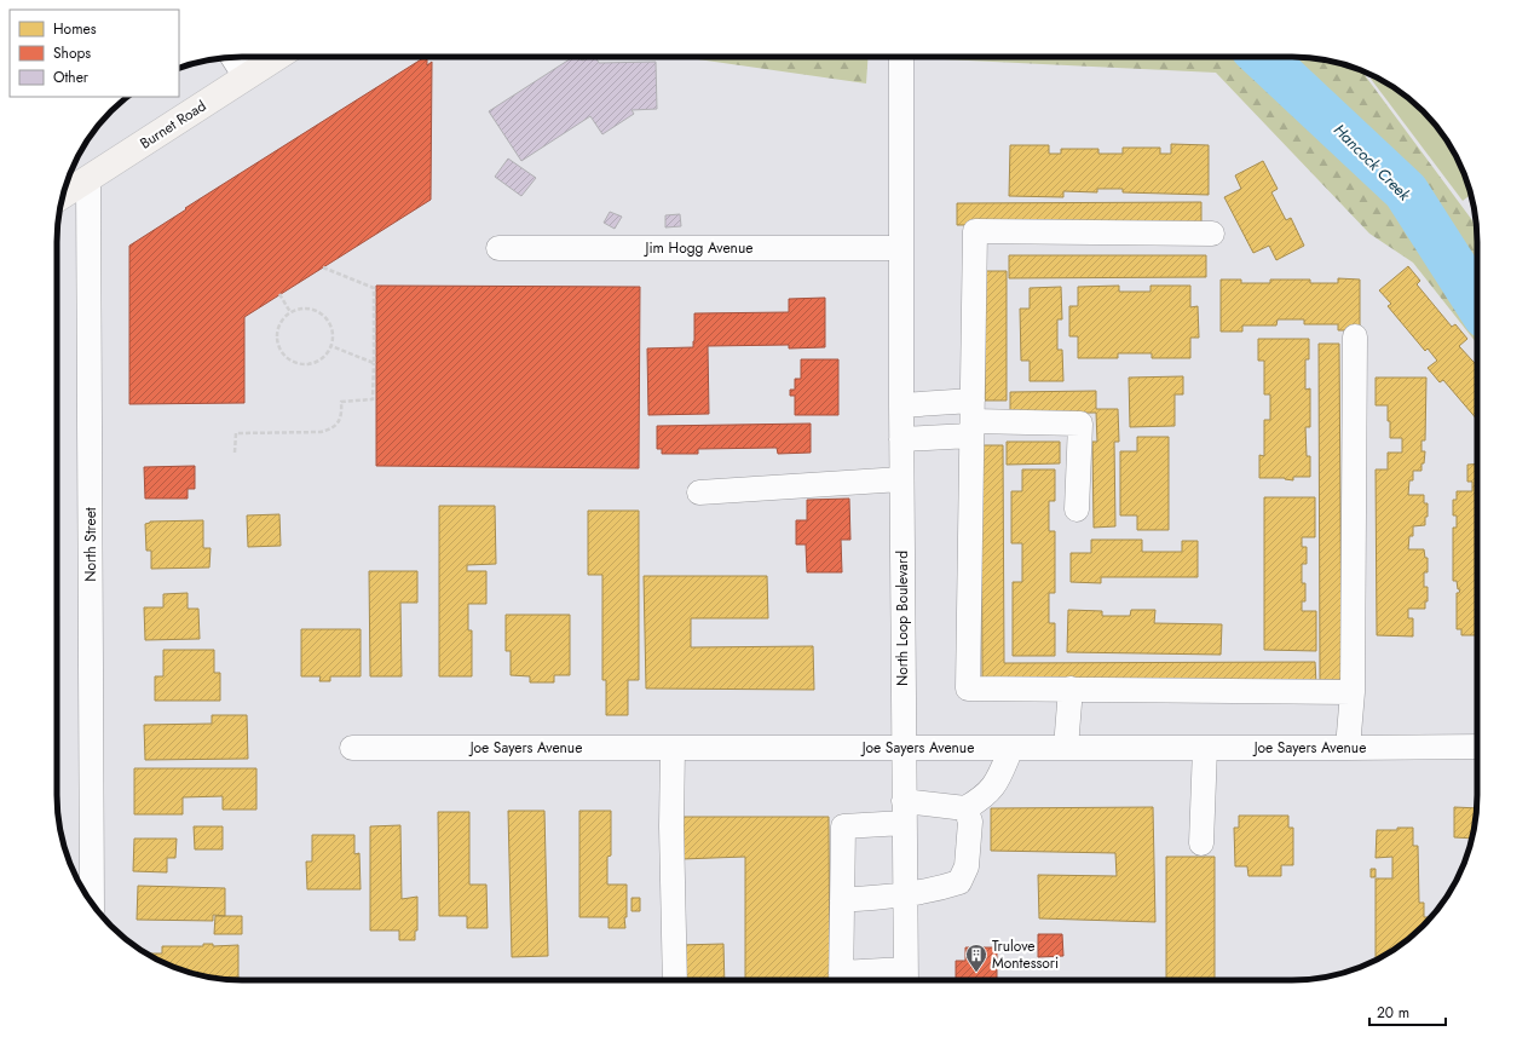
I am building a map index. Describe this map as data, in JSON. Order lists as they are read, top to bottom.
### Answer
{
  "streets": {
    "main road": ["Burnet Road"],
    "street": [
      "Jim Hogg Avenue",
      "North Street",
      "North Loop Boulevard",
      "Joe Sayers Avenue"
    ]
  },
  "crossings": [
    ["Burnet Road", "North Street"],
    ["Jim Hogg Avenue", "North Loop Boulevard"],
    ["North Loop Boulevard", "Joe Sayers Avenue"]
  ],
  "water": ["Hancock Creek"],
  "places": {
    "building": ["Trulove Montessori"]
  },
  "legend": ["Homes", "Shops", "Other"],
  "scale_bar": "20 m"
}
